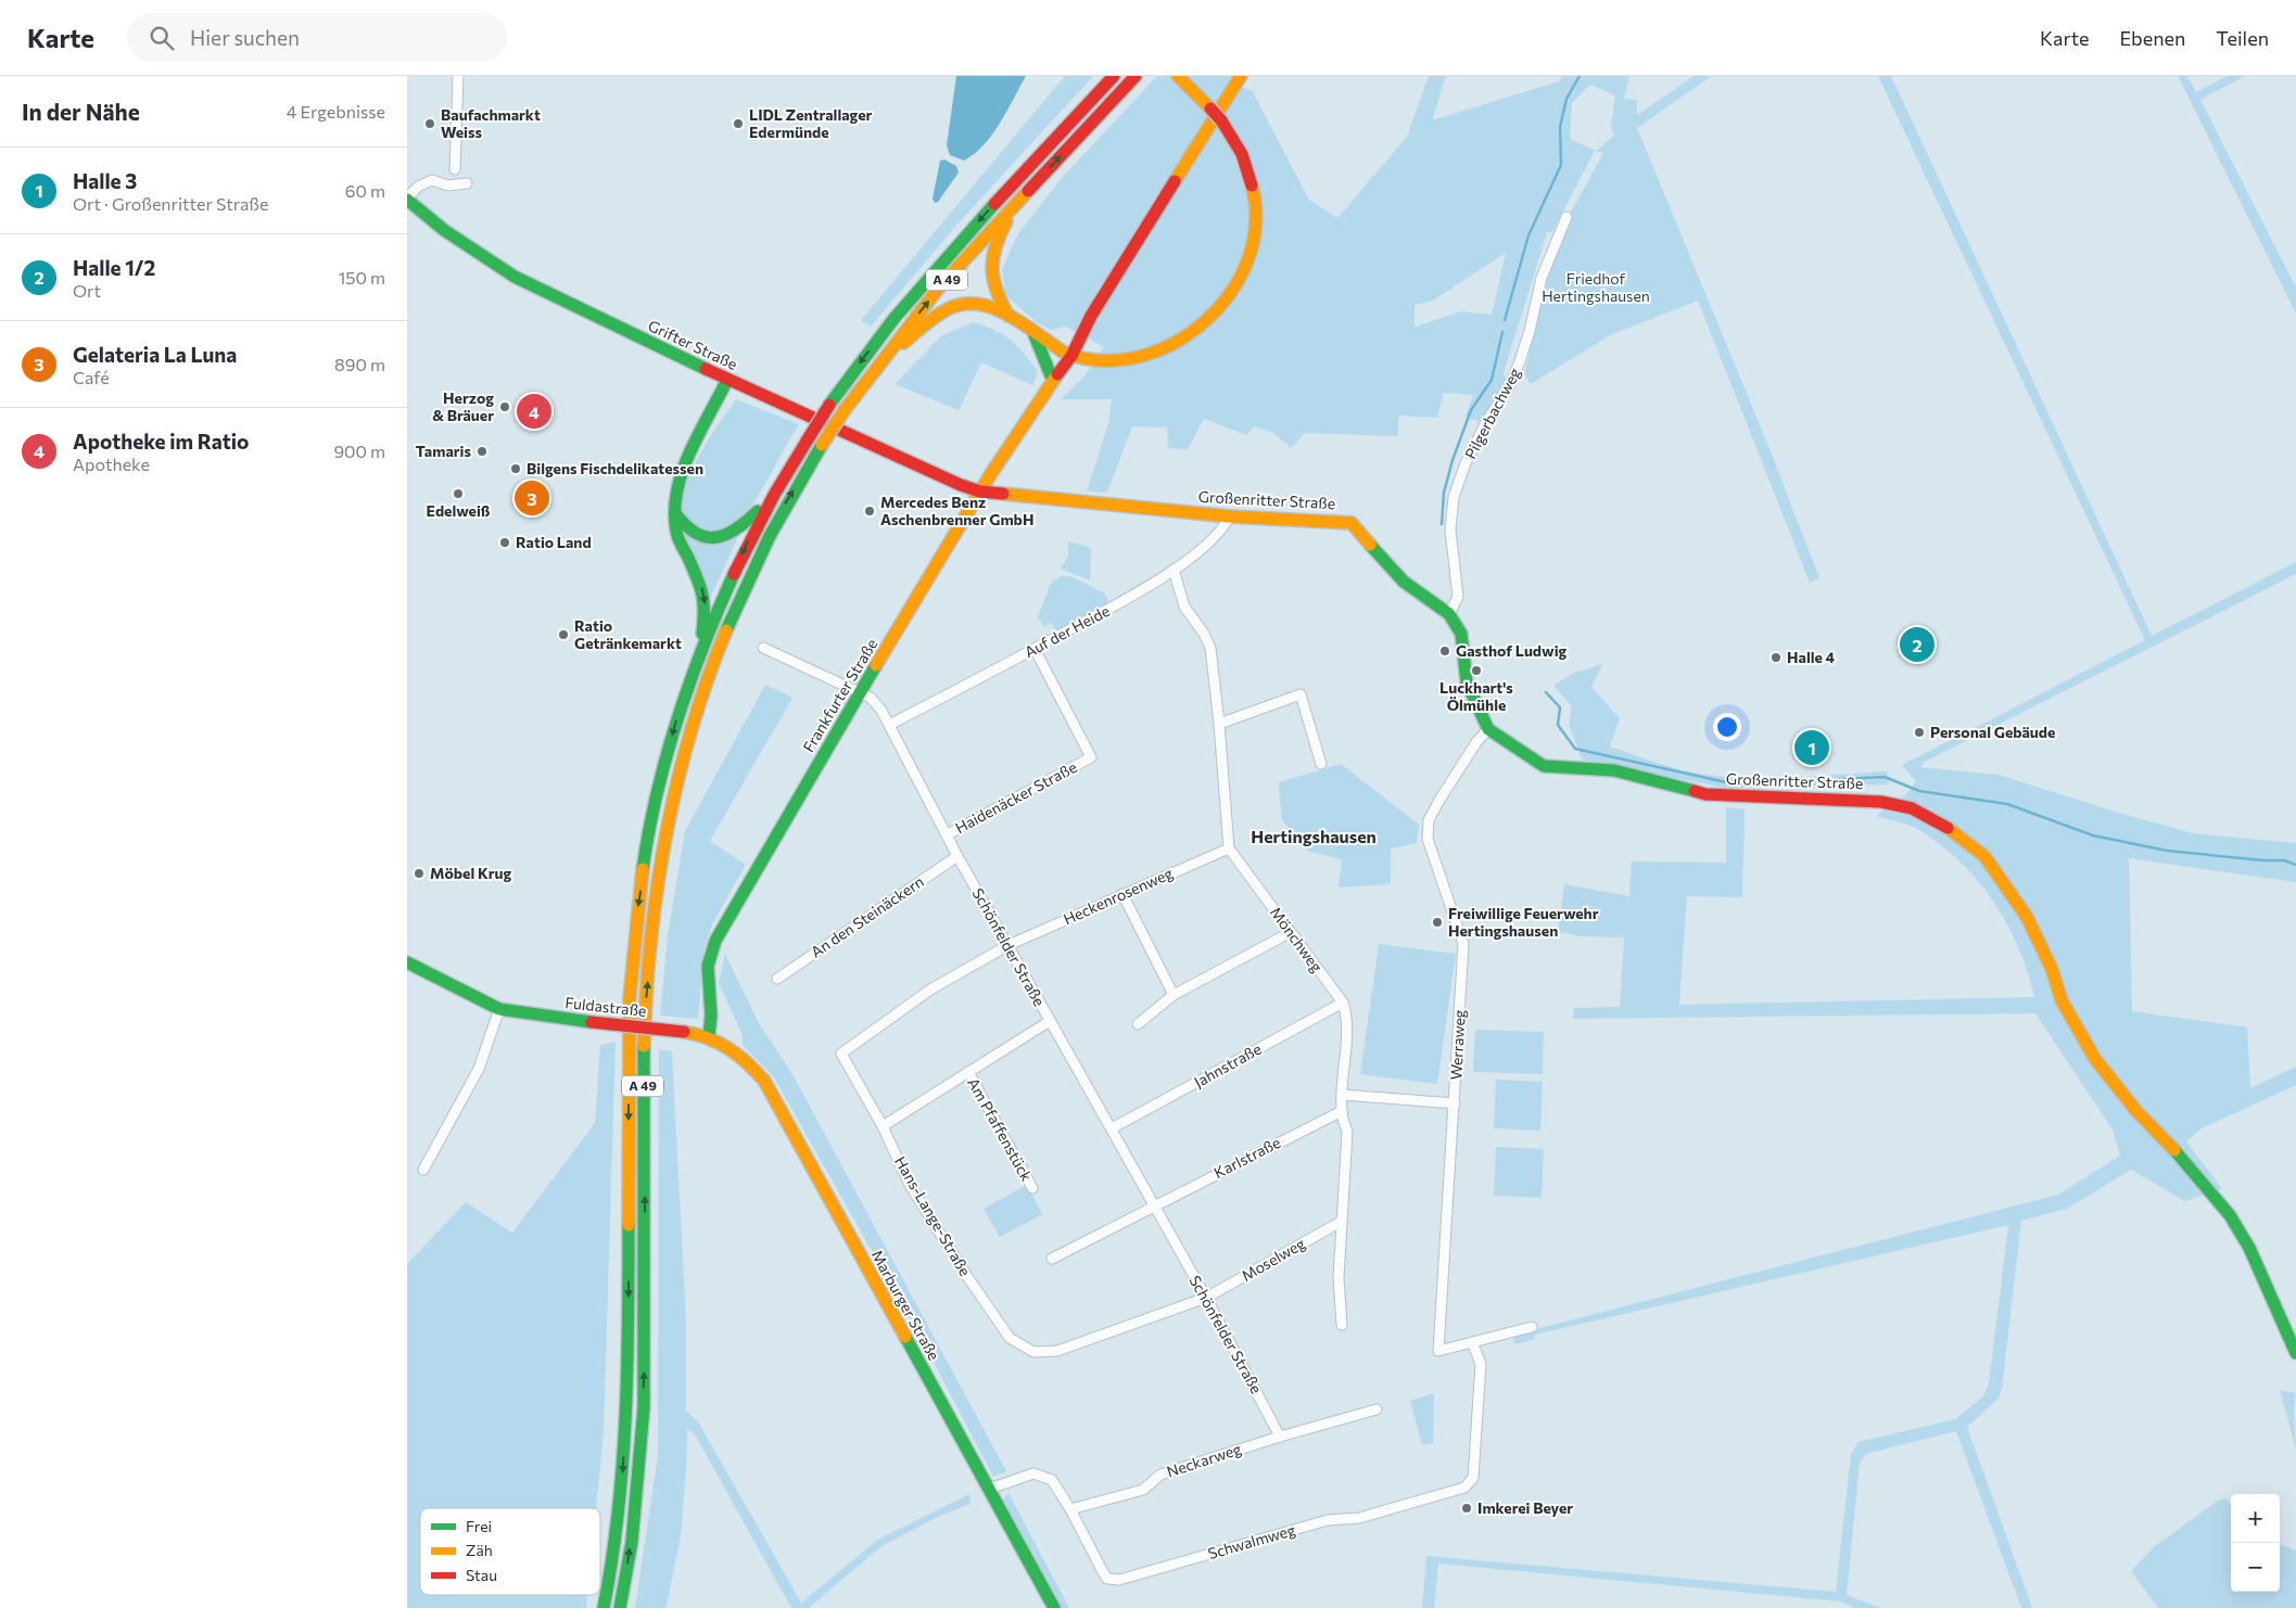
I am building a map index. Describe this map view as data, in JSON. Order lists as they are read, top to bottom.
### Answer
{
  "streets": {
    "main road": [
      "A 49",
      "Grifter Straße",
      "Großenritter Straße",
      "Frankfurter Straße",
      "Fuldastraße",
      "Marburger Straße"
    ],
    "street": [
      "Pilgerbachweg",
      "Auf der Heide",
      "Haidenäcker Straße",
      "Heckenrosenweg",
      "An den Steinäckern",
      "Mönchweg",
      "Schönfelder Straße",
      "Werraweg",
      "Jahnstraße",
      "Am Pfaffenstück",
      "Karlstraße",
      "Hans-Lange-Straße",
      "Moselweg",
      "Neckarweg",
      "Schwalmweg"
    ]
  },
  "crossings": [
    ["Grifter Straße", "Großenritter Straße"],
    ["Grifter Straße", "Frankfurter Straße"],
    ["Pilgerbachweg", "Großenritter Straße"],
    ["Großenritter Straße", "Auf der Heide"],
    ["Großenritter Straße", "Frankfurter Straße"],
    ["Großenritter Straße", "Werraweg"],
    ["Auf der Heide", "Haidenäcker Straße"],
    ["Auf der Heide", "Schönfelder Straße"],
    ["Frankfurter Straße", "Schönfelder Straße"],
    ["Frankfurter Straße", "Fuldastraße"],
    ["Frankfurter Straße", "Marburger Straße"],
    ["Haidenäcker Straße", "Schönfelder Straße"],
    ["Heckenrosenweg", "Mönchweg"],
    ["Heckenrosenweg", "Schönfelder Straße"],
    ["Heckenrosenweg", "Hans-Lange-Straße"],
    ["An den Steinäckern", "Schönfelder Straße"],
    ["Mönchweg", "Jahnstraße"],
    ["Mönchweg", "Karlstraße"],
    ["Mönchweg", "Moselweg"],
    ["Schönfelder Straße", "Jahnstraße"],
    ["Schönfelder Straße", "Am Pfaffenstück"],
    ["Schönfelder Straße", "Karlstraße"],
    ["Schönfelder Straße", "Hans-Lange-Straße"],
    ["Schönfelder Straße", "Moselweg"],
    ["Schönfelder Straße", "Neckarweg"],
    ["Fuldastraße", "Marburger Straße"],
    ["Werraweg", "Schwalmweg"],
    ["Am Pfaffenstück", "Hans-Lange-Straße"],
    ["Hans-Lange-Straße", "Moselweg"],
    ["Neckarweg", "Schwalmweg"]
  ],
  "districts": ["Hertingshausen"],
  "parks": ["Friedhof Hertingshausen"],
  "places": [
    "Baufachmarkt Weiss",
    "LIDL Zentrallager Edermünde",
    "Herzog & Bräuer",
    "Tamaris",
    "Bilgens Fischdelikatessen",
    "Edelweiß",
    "Mercedes Benz Aschenbrenner GmbH",
    "Ratio Land",
    "Ratio Getränkemarkt",
    "Gasthof Ludwig",
    "Halle 4",
    "Luckhart's Ölmühle",
    "Personal Gebäude",
    "Möbel Krug",
    "Freiwillige Feuerwehr Hertingshausen",
    "Imkerei Beyer"
  ],
  "legend": ["Frei", "Zäh", "Stau"],
  "page": {
    "header": "Karte",
    "search": "Hier suchen",
    "nav": ["Karte", "Ebenen", "Teilen"],
    "heading": ["In der Nähe", "4 Ergebnisse"],
    "list": [
      {
        "mark": "1",
        "name": "Halle 3",
        "note": "Ort · Großenritter Straße",
        "value": "60 m"
      },
      {
        "mark": "2",
        "name": "Halle 1/2",
        "note": "Ort",
        "value": "150 m"
      },
      {
        "mark": "3",
        "name": "Gelateria La Luna",
        "note": "Café",
        "value": "890 m"
      },
      {
        "mark": "4",
        "name": "Apotheke im Ratio",
        "note": "Apotheke",
        "value": "900 m"
      }
    ],
    "pins": [
      "4",
      "3",
      "2",
      "1"
    ],
    "map_buttons": ["+", "−"]
  }
}
